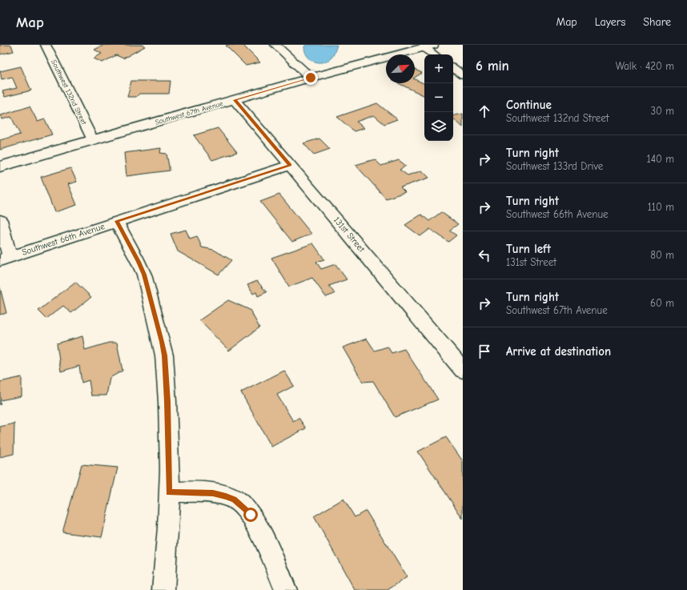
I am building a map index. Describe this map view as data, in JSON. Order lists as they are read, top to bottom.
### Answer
{
  "streets": {
    "main road": ["Southwest 67th Avenue"],
    "street": ["Southwest 132nd Street", "131st Street", "Southwest 66th Avenue"]
  },
  "crossings": [
    ["Southwest 132nd Street", "Southwest 67th Avenue"],
    ["Southwest 67th Avenue", "131st Street"],
    ["131st Street", "Southwest 66th Avenue"]
  ],
  "north": "top right",
  "page": {
    "header": "Map",
    "nav": ["Map", "Layers", "Share"],
    "heading": ["6 min", "Walk · 420 m"],
    "map_buttons": ["+", "−"],
    "list": [
      ["Continue", "Southwest 132nd Street", "30 m"],
      ["Turn right", "Southwest 133rd Drive", "140 m"],
      ["Turn right", "Southwest 66th Avenue", "110 m"],
      ["Turn left", "131st Street", "80 m"],
      ["Turn right", "Southwest 67th Avenue", "60 m"],
      "Arrive at destination"
    ]
  }
}
